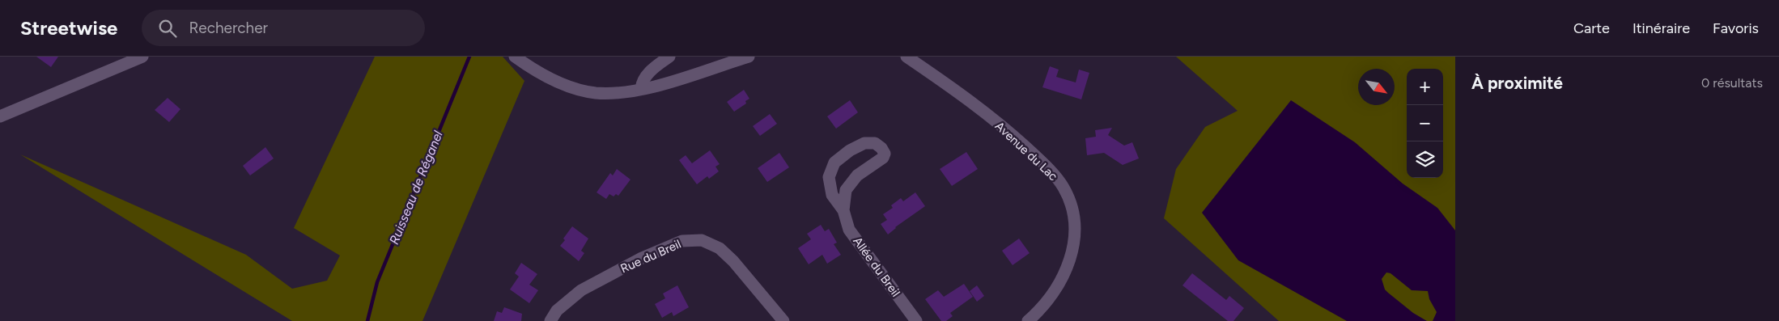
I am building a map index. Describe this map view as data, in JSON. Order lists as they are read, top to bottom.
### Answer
{
  "streets": {
    "street": ["Avenue du Lac", "Rue du Breil", "Allée du Breil"]
  },
  "water": ["Ruisseau de Réganel"],
  "north": "bottom right",
  "page": {
    "header": "Streetwise",
    "search": "Rechercher",
    "nav": ["Carte", "Itinéraire", "Favoris"],
    "heading": ["À proximité", "0 résultats"],
    "map_buttons": ["+", "−"]
  }
}
